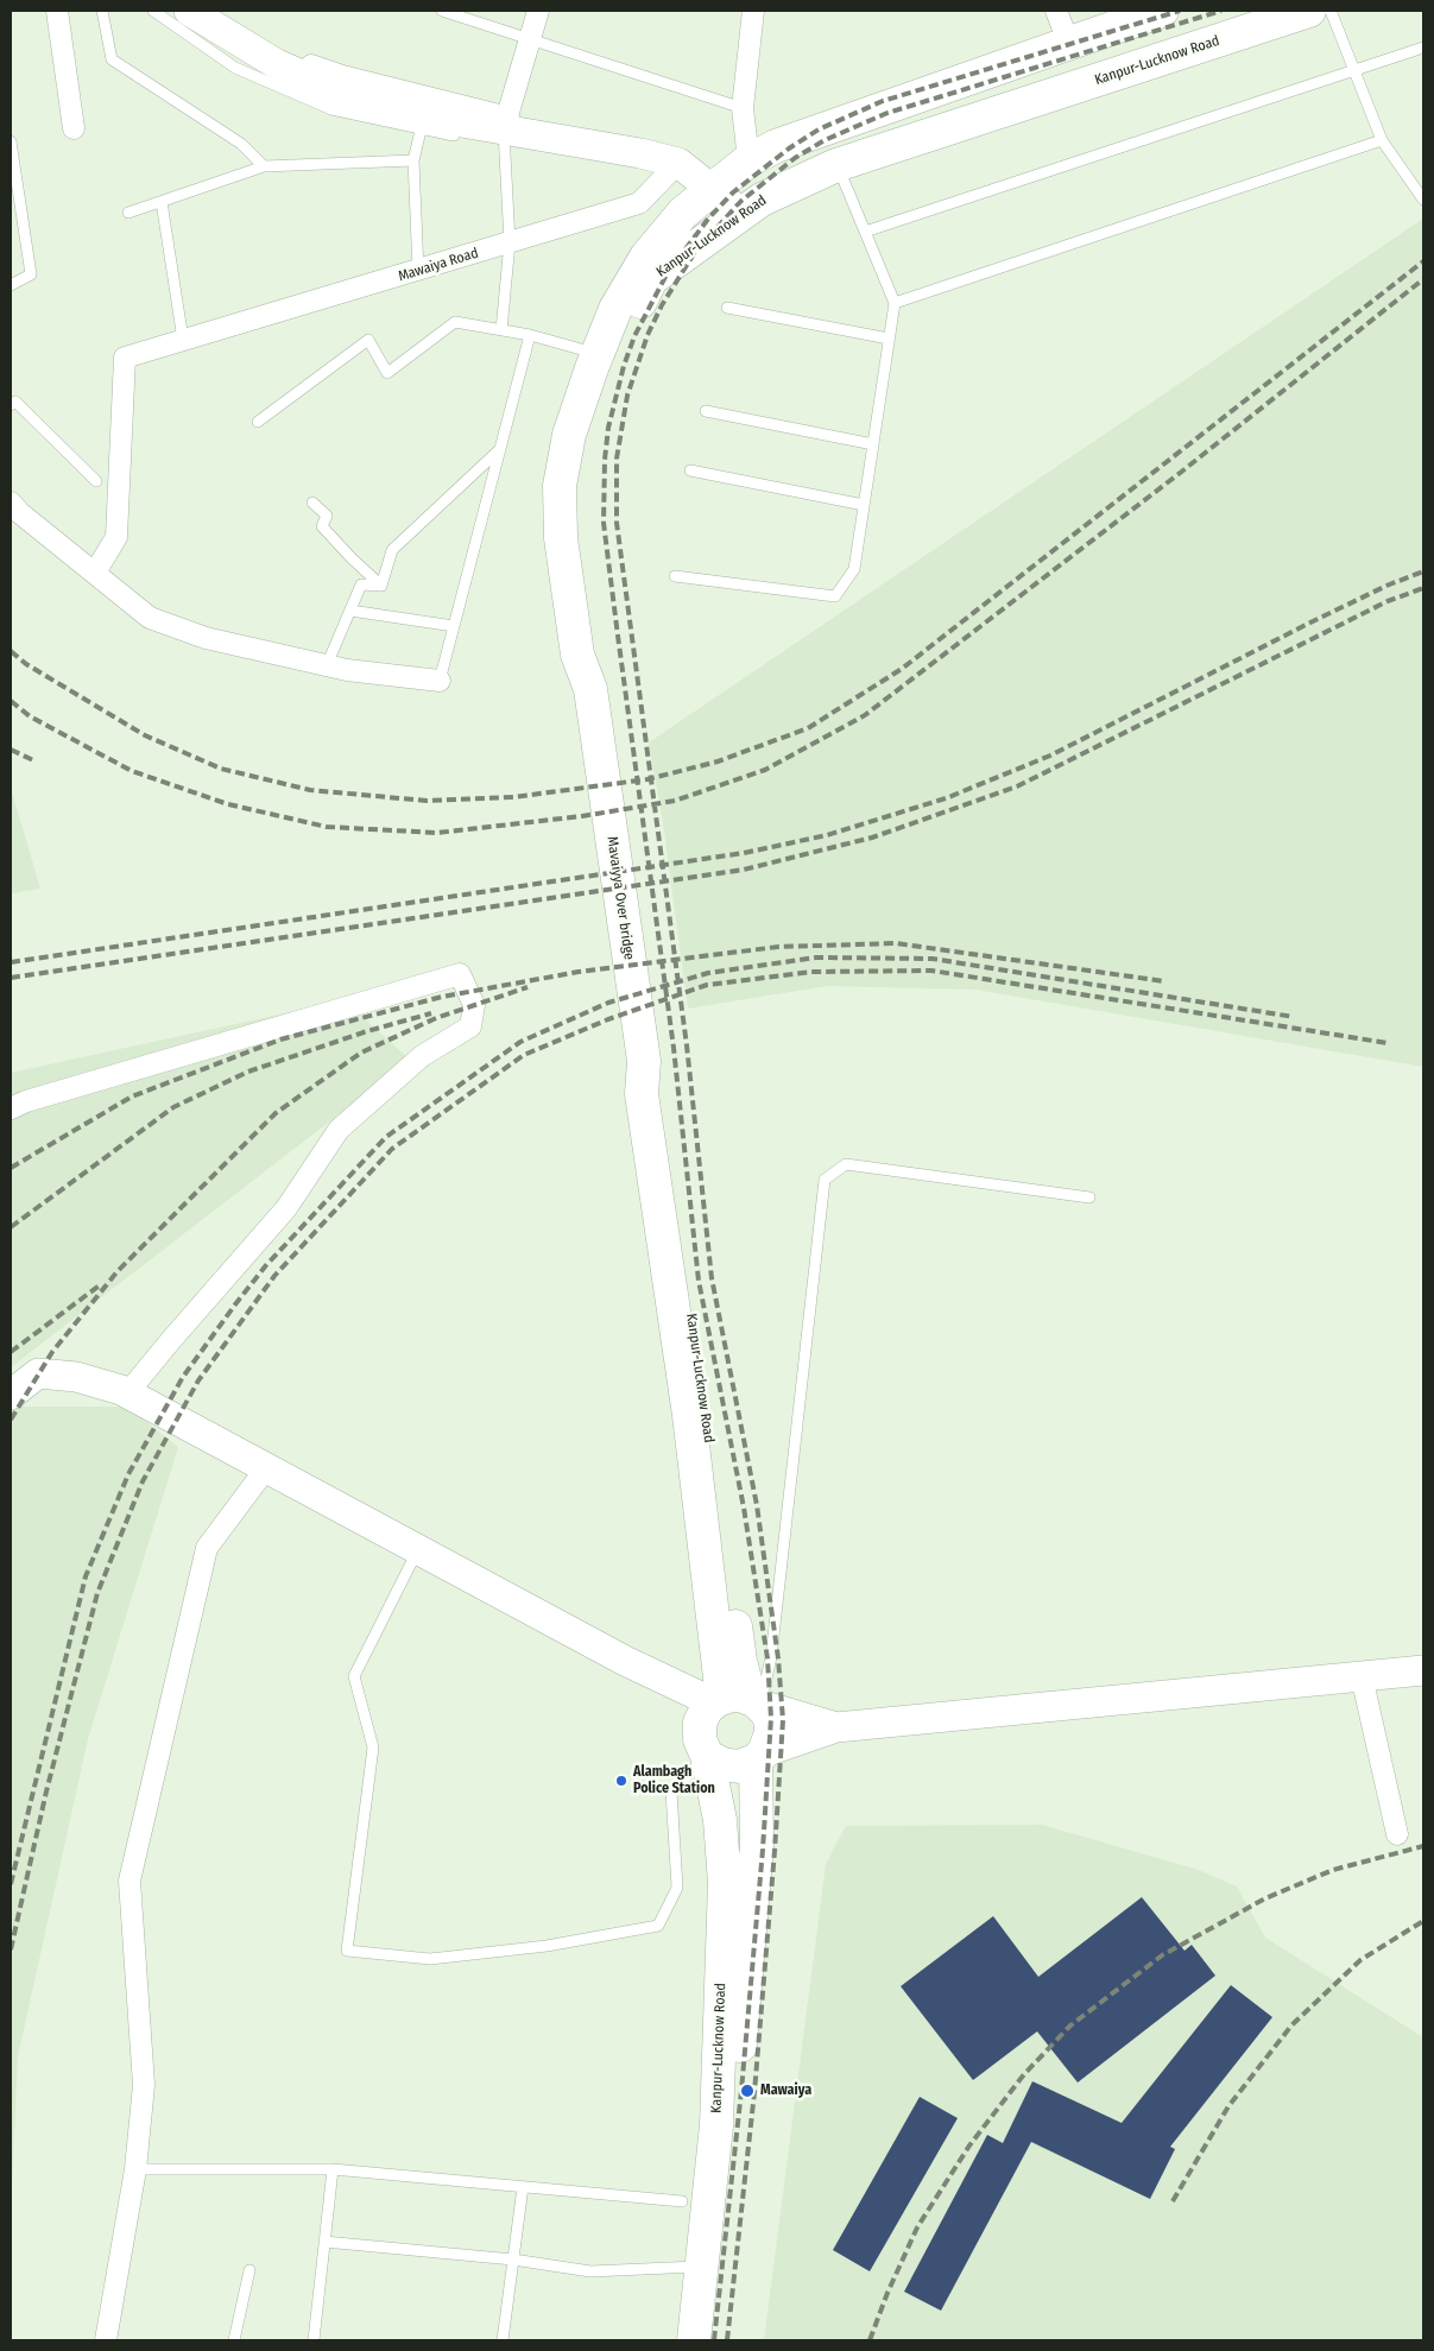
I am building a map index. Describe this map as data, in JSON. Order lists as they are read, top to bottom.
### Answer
{
  "streets": {
    "main road": ["Kanpur-Lucknow Road", "Mavaiyya Over bridge"],
    "street": ["Mawaiya Road"]
  },
  "crossings": [
    ["Kanpur-Lucknow Road", "Mavaiyya Over bridge"]
  ],
  "places": ["Alambagh Police Station", "Mawaiya"]
}
